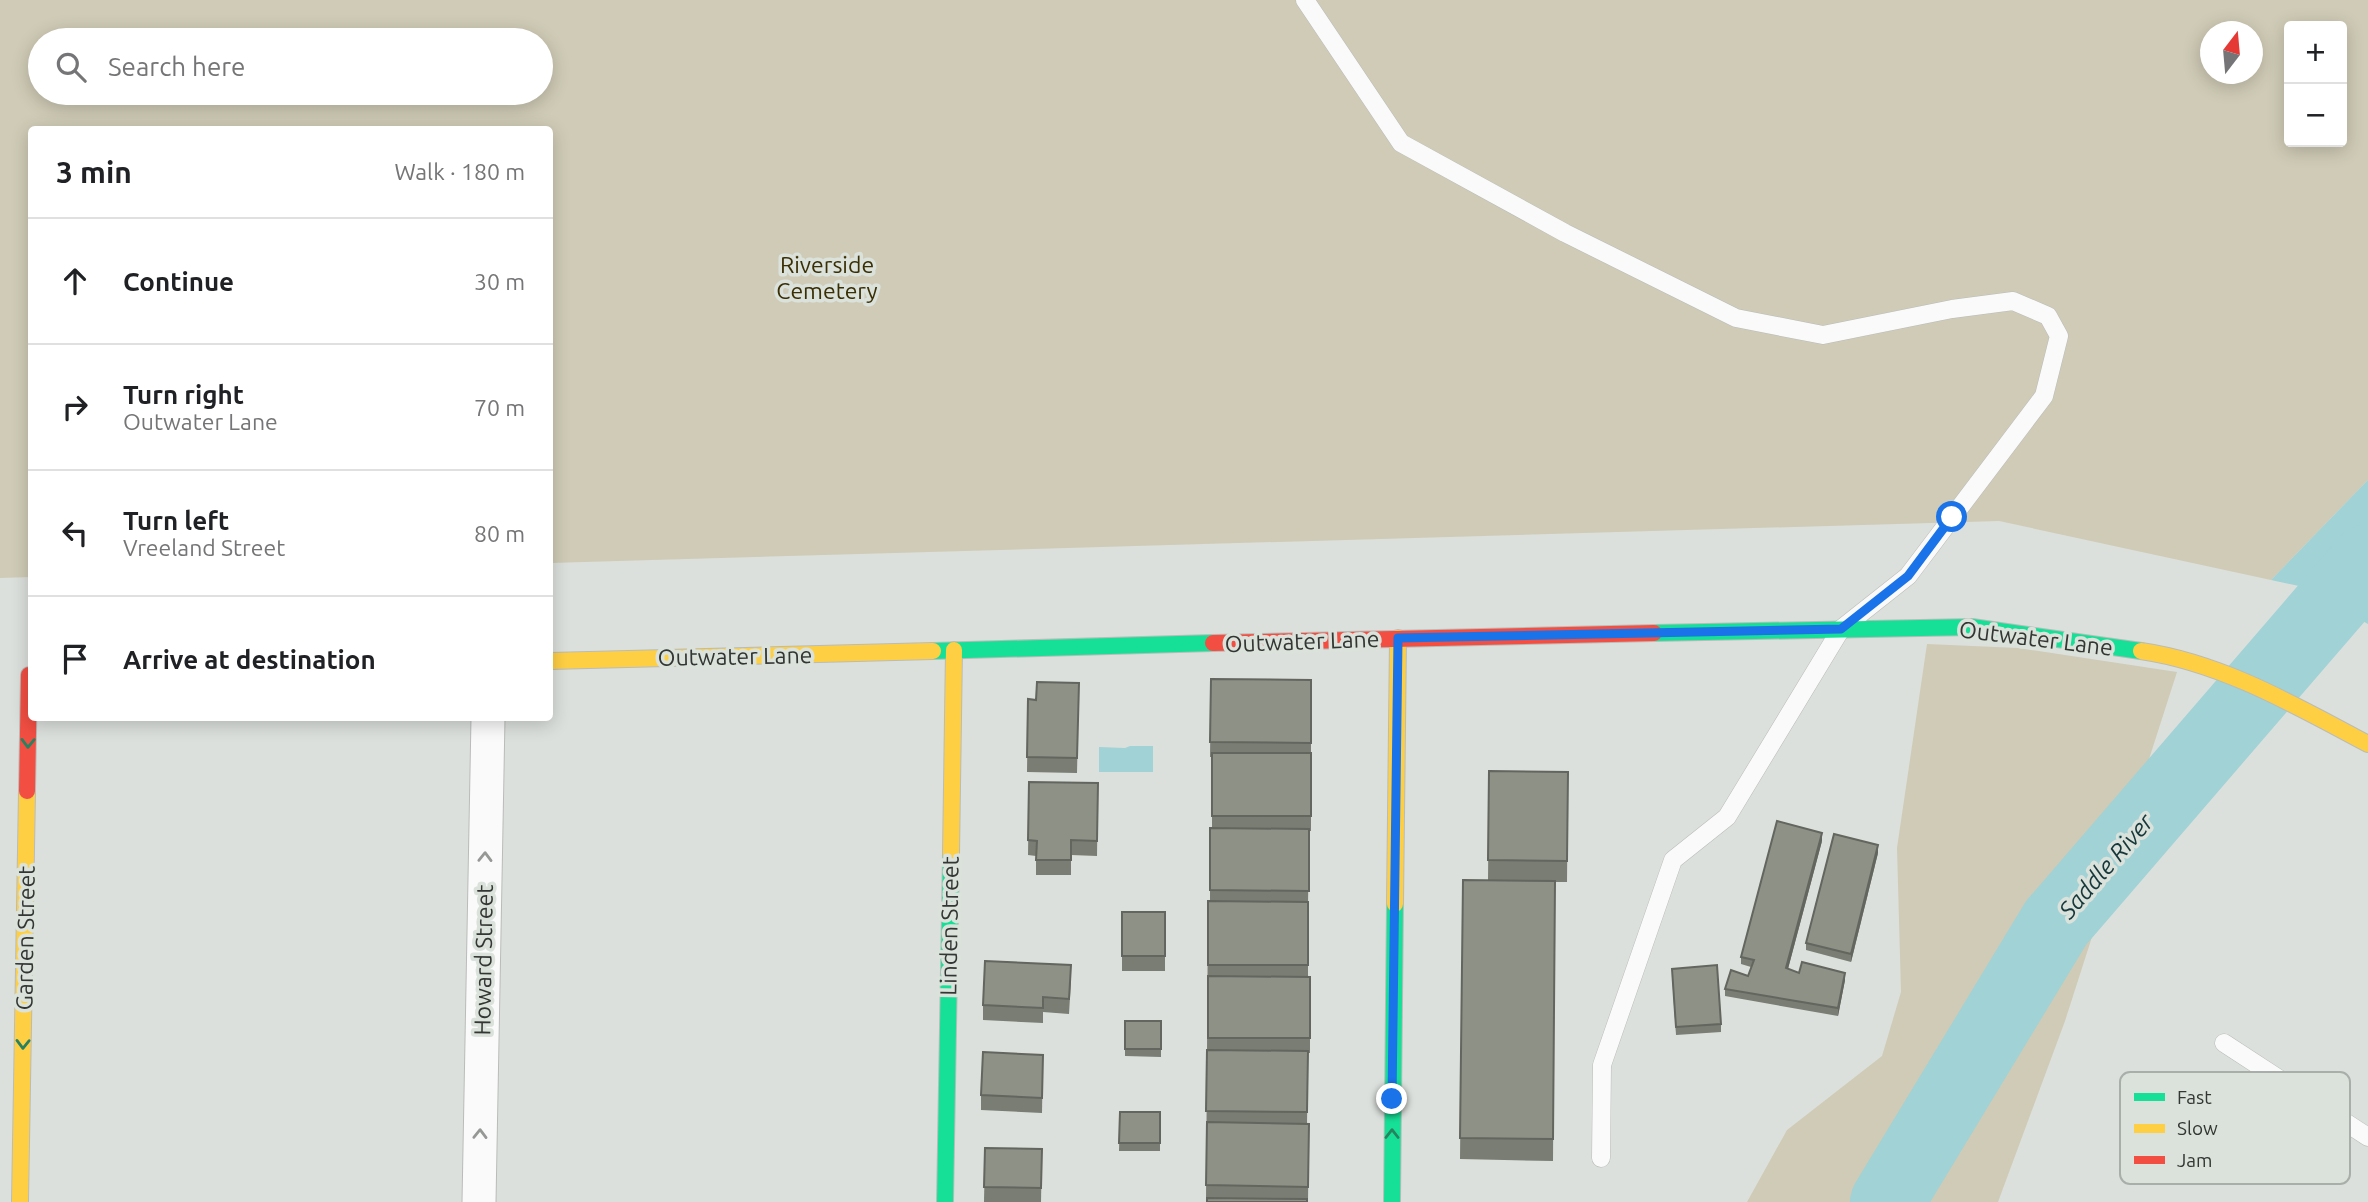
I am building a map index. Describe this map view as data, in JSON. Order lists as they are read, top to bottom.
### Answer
{
  "streets": {
    "street": [
      "Outwater Lane",
      "Linden Street",
      "Garden Street",
      "Howard Street"
    ]
  },
  "crossings": [
    ["Outwater Lane", "Linden Street"]
  ],
  "one_way": ["Garden Street", "Howard Street"],
  "water": ["Saddle River"],
  "parks": ["Riverside Cemetery"],
  "legend": ["Fast", "Slow", "Jam"],
  "north": "top",
  "page": {
    "map_buttons": ["+", "−"],
    "search": "Search here",
    "heading": ["3 min", "Walk · 180 m"],
    "list": [
      ["Continue", "30 m"],
      ["Turn right", "Outwater Lane", "70 m"],
      ["Turn left", "Vreeland Street", "80 m"],
      "Arrive at destination"
    ]
  }
}
